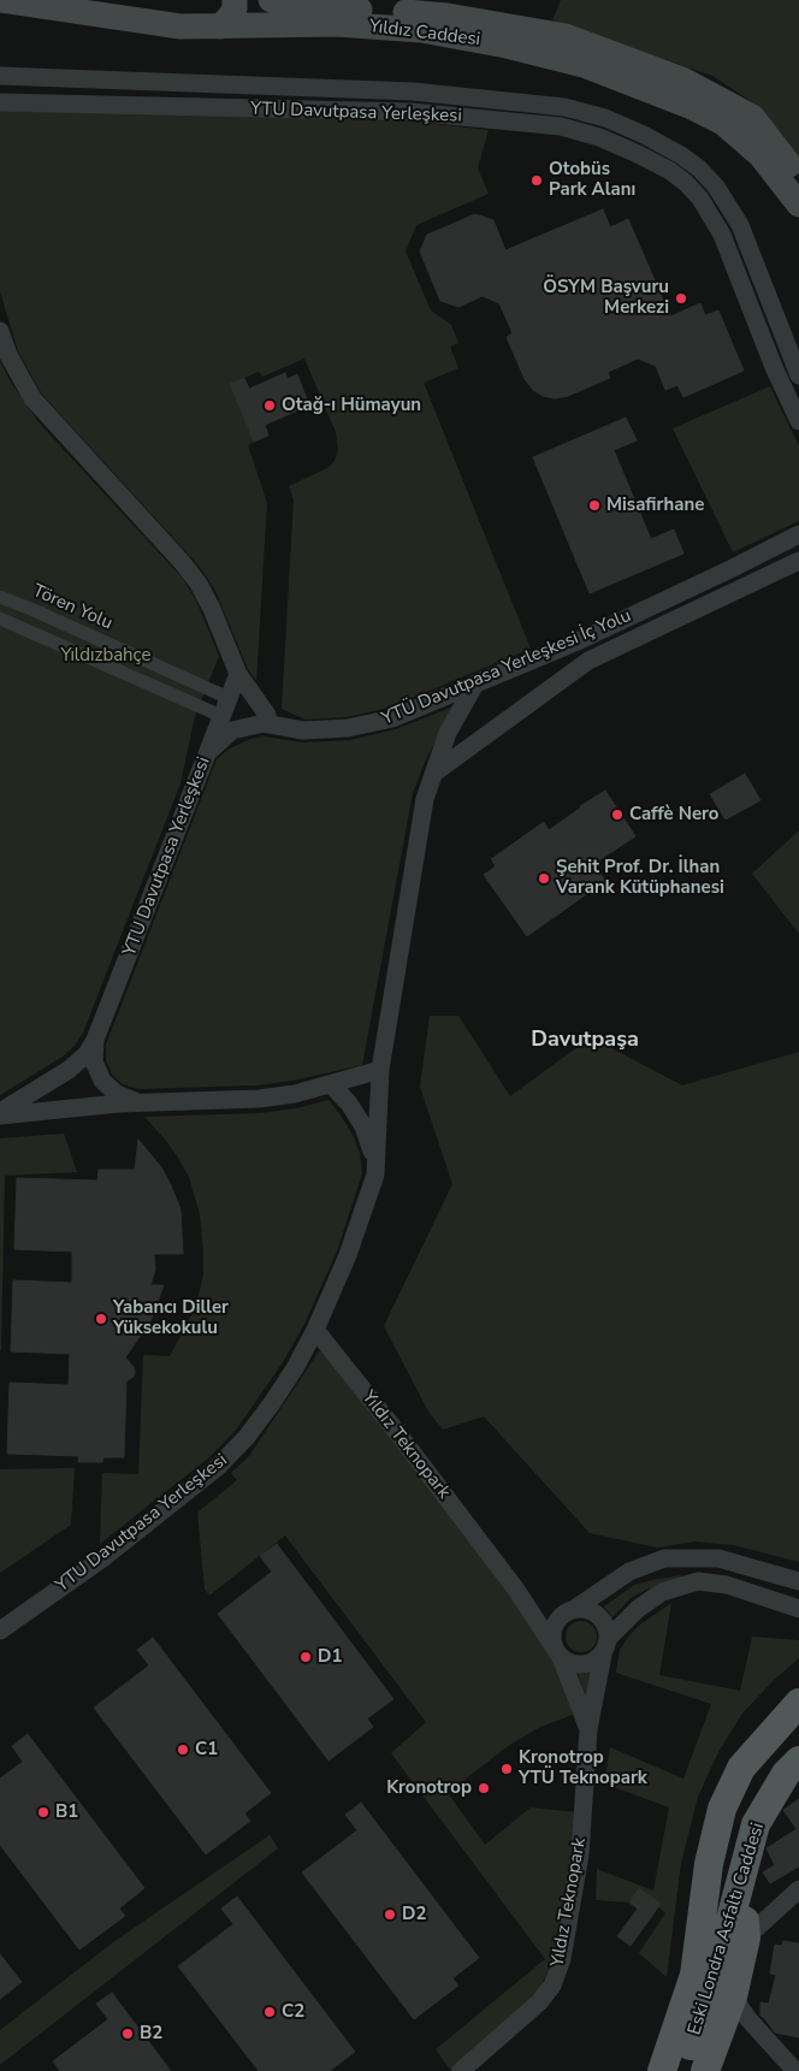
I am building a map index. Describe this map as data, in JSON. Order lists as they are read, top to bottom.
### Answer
{
  "streets": {
    "main road": ["Yıldız Caddesi", "Eski Londra Asfaltı Caddesi"],
    "street": [
      "YTU Davutpasa Yerleşkesi",
      "Tören Yolu",
      "YTÜ Davutpasa Yerleşkesi İç Yolu",
      "Yıldız Teknopark"
    ]
  },
  "crossings": [
    ["YTU Davutpasa Yerleşkesi", "Tören Yolu"],
    ["YTU Davutpasa Yerleşkesi", "YTÜ Davutpasa Yerleşkesi İç Yolu"],
    ["YTU Davutpasa Yerleşkesi", "Yıldız Teknopark"]
  ],
  "districts": ["Davutpaşa"],
  "parks": ["Yıldızbahçe"],
  "places": [
    "Otobüs Park Alanı",
    "ÖSYM Başvuru Merkezi",
    "Otağ-ı Hümayun",
    "Misafirhane",
    "Caffè Nero",
    "Şehit Prof. Dr. İlhan Varank Kütüphanesi",
    "Yabancı Diller Yüksekokulu",
    "D1",
    "C1",
    "Kronotrop YTÜ Teknopark",
    "Kronotrop",
    "B1",
    "D2",
    "C2",
    "B2"
  ]
}
